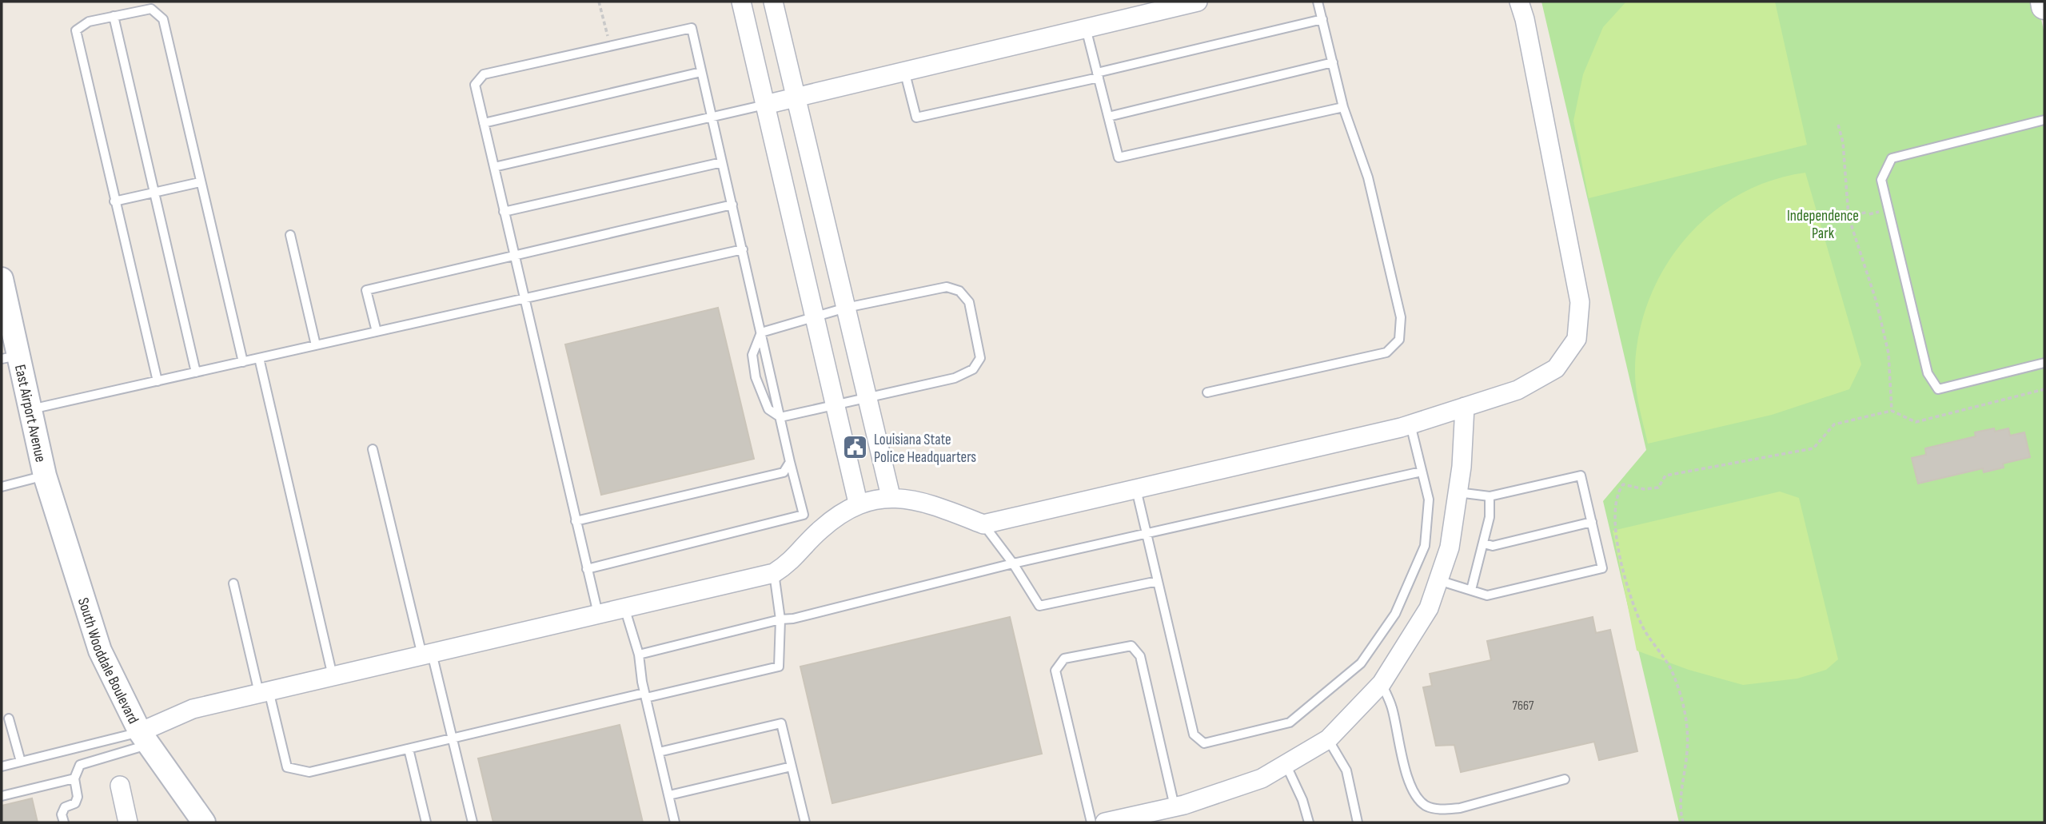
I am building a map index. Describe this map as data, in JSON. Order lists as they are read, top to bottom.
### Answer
{
  "streets": {
    "street": ["East Airport Avenue", "South Wooddale Boulevard"]
  },
  "crossings": [
    ["East Airport Avenue", "South Wooddale Boulevard"]
  ],
  "parks": ["Independence Park"],
  "places": {
    "public building": ["Louisiana State Police Headquarters"]
  },
  "house_numbers": ["7667"]
}
